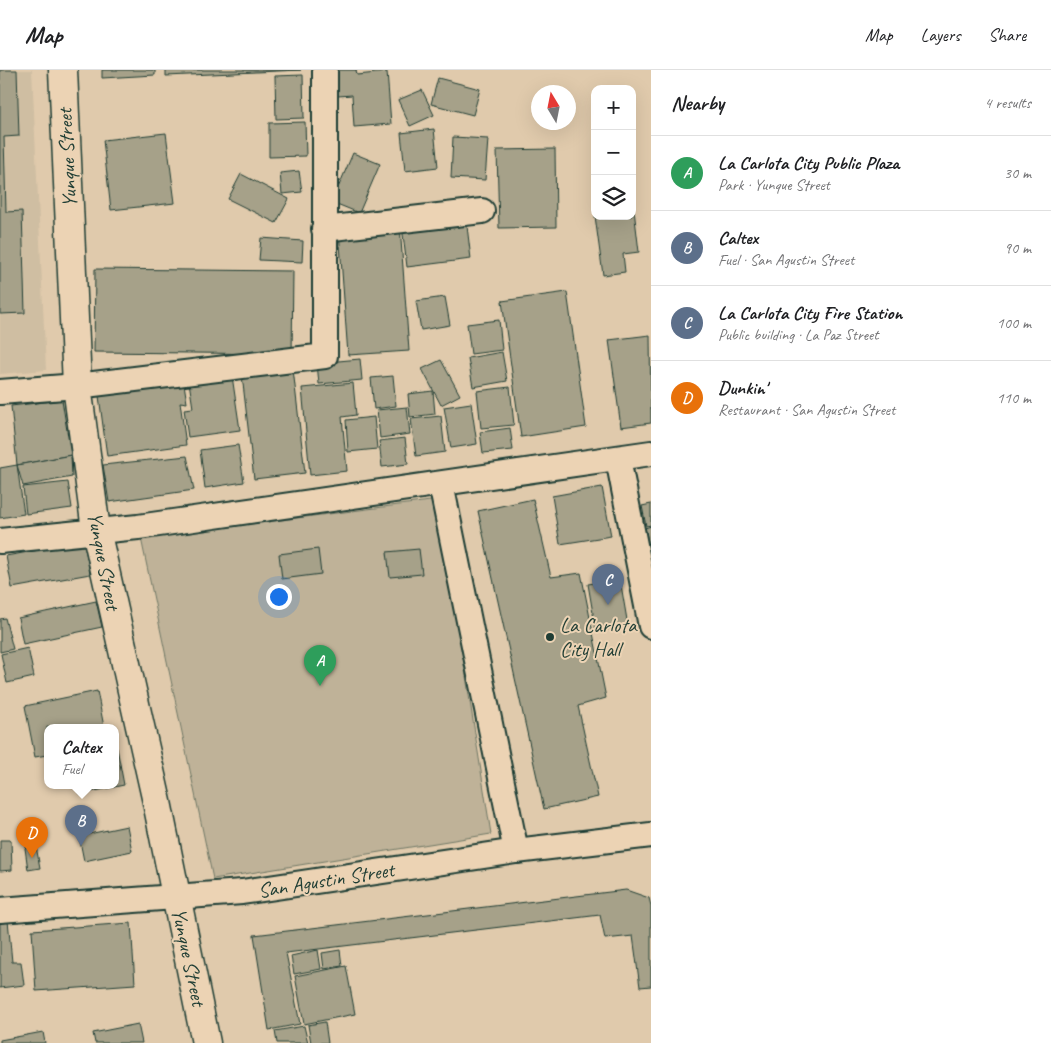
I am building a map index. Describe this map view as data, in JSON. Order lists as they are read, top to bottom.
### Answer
{
  "streets": {
    "main road": ["Yunque Street"],
    "street": ["San Agustin Street"]
  },
  "crossings": [
    ["Yunque Street", "San Agustin Street"]
  ],
  "places": ["La Carlota City Hall"],
  "north": "top",
  "page": {
    "header": "Map",
    "nav": ["Map", "Layers", "Share"],
    "heading": ["Nearby", "4 results"],
    "map_buttons": ["+", "−"],
    "list": [
      {
        "mark": "A",
        "name": "La Carlota City Public Plaza",
        "note": "Park · Yunque Street",
        "value": "30 m"
      },
      {
        "mark": "B",
        "name": "Caltex",
        "note": "Fuel · San Agustin Street",
        "value": "90 m"
      },
      {
        "mark": "C",
        "name": "La Carlota City Fire Station",
        "note": "Public building · La Paz Street",
        "value": "100 m"
      },
      {
        "mark": "D",
        "name": "Dunkin'",
        "note": "Restaurant · San Agustin Street",
        "value": "110 m"
      }
    ],
    "pins": [
      "C",
      "A",
      "B",
      "D"
    ],
    "popup": ["Caltex", "Fuel"]
  }
}
